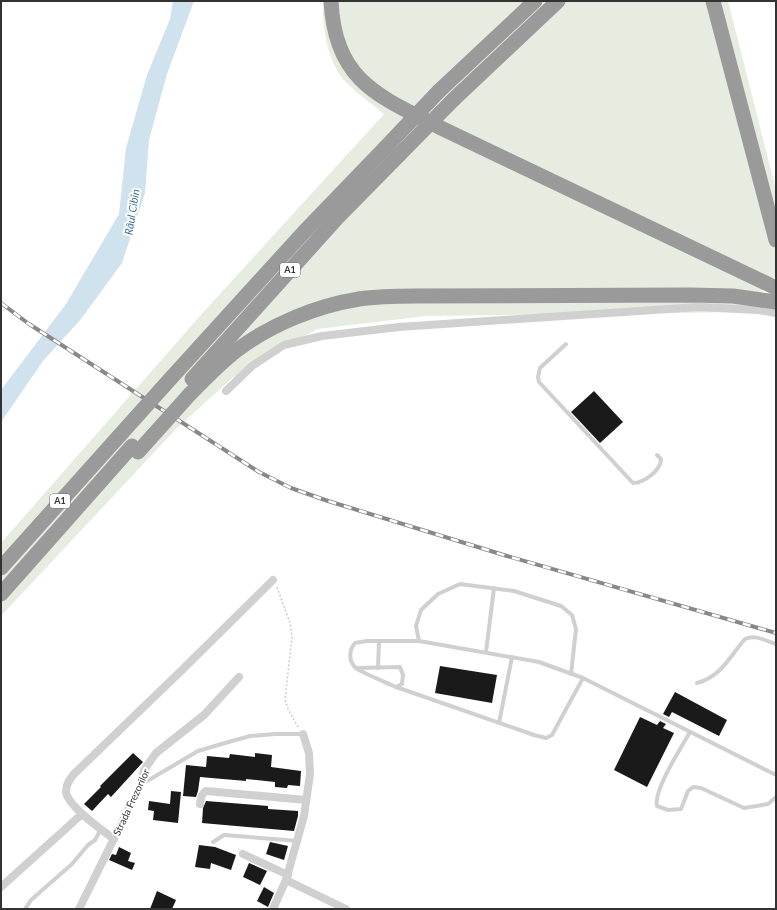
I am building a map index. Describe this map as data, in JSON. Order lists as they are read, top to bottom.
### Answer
{
  "streets": {
    "highway": ["A1"],
    "street": ["Strada Frezorilor"]
  },
  "water": ["Râul Cibin"]
}
